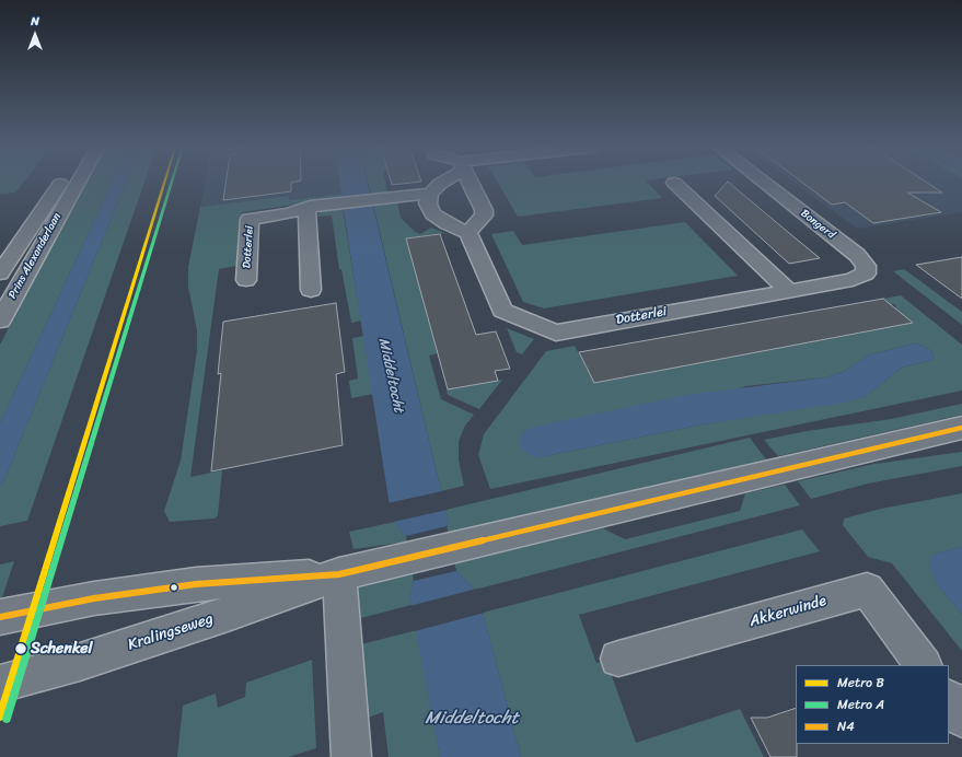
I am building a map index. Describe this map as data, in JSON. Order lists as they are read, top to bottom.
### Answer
{
  "streets": {
    "street": [
      "Bongerd",
      "Dotterlei",
      "Prins Alexanderlaan",
      "Akkerwinde",
      "Kralingseweg"
    ]
  },
  "crossings": [
    ["Bongerd", "Dotterlei"]
  ],
  "water": ["Middeltocht"],
  "places": ["Schenkel"],
  "lines": ["metro line B", "metro line A", "transit line N4"],
  "legend": ["Metro B", "Metro A", "N4"],
  "north": "top"
}
